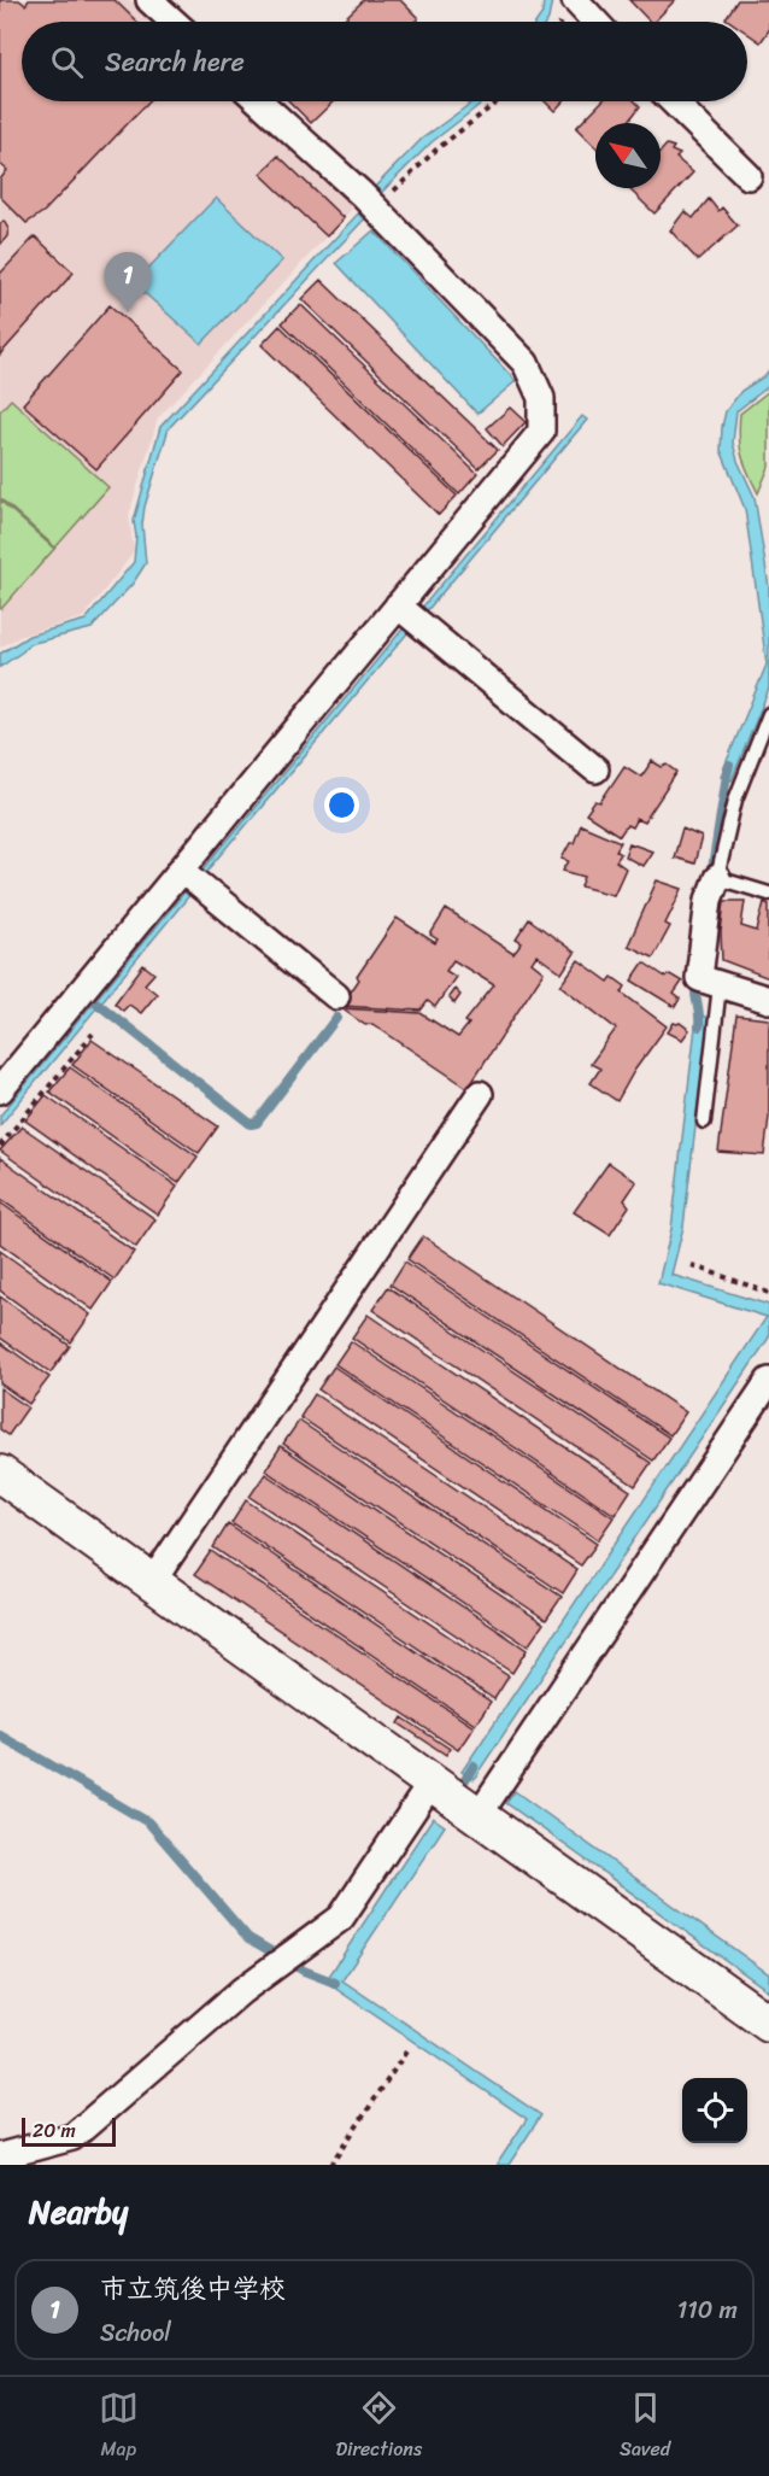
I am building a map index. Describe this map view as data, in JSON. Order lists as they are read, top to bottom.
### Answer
{
  "scale_bar": "20 m",
  "north": "top left",
  "page": {
    "search": "Search here",
    "pins": "1",
    "scale": "20 m",
    "heading": "Nearby",
    "list": [
      {
        "mark": "1",
        "name": "市立筑後中学校",
        "note": "School",
        "value": "110 m"
      }
    ],
    "nav": ["Map", "Directions", "Saved"]
  }
}
